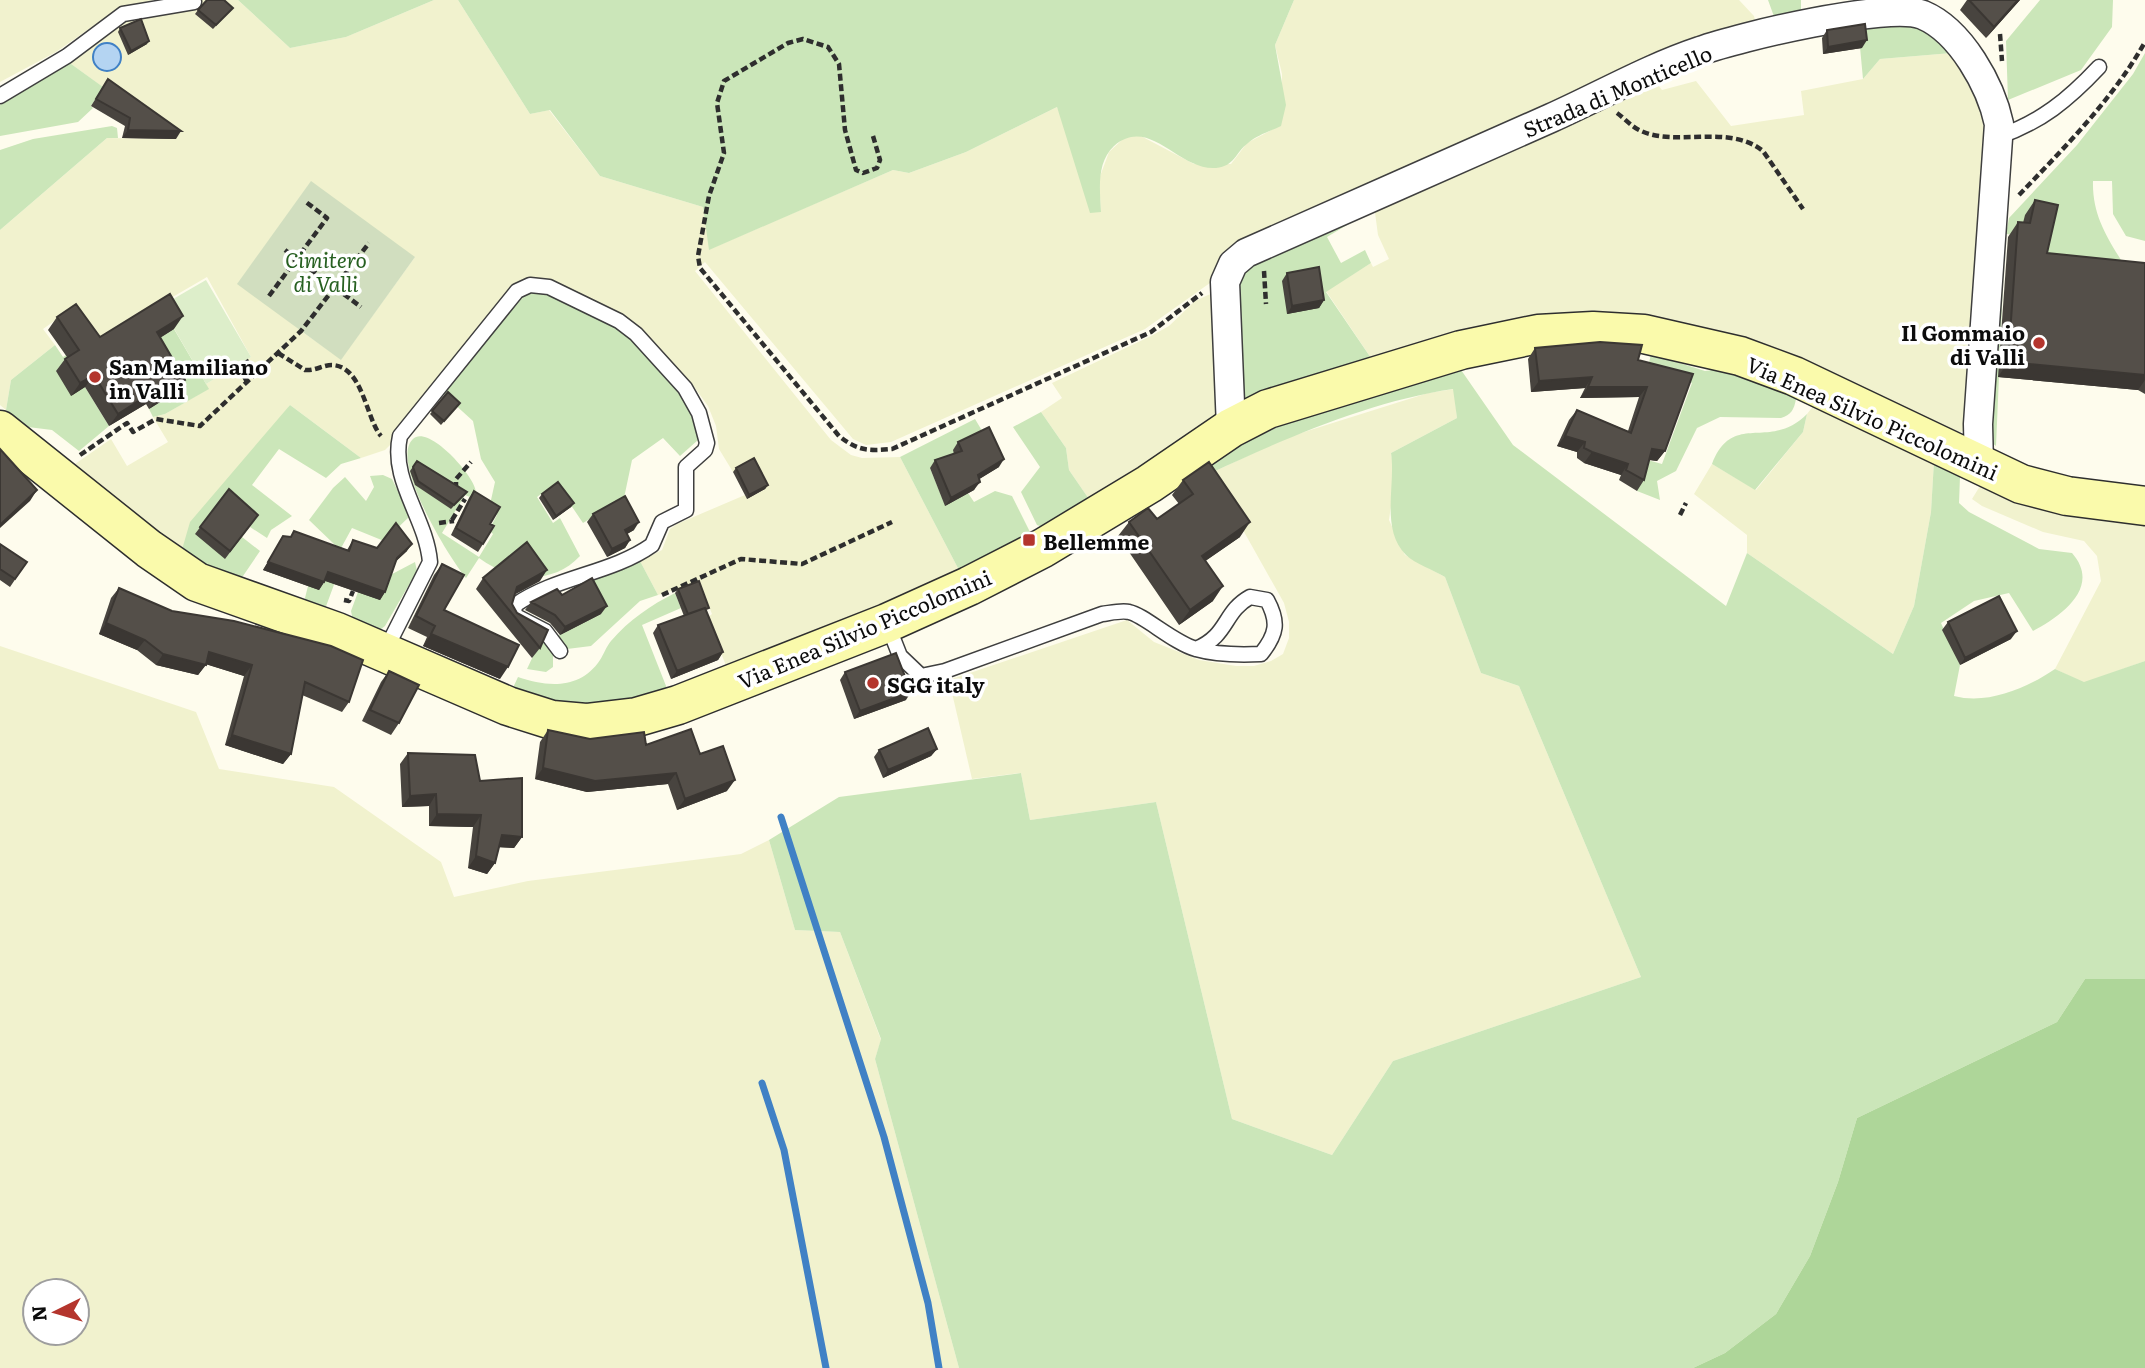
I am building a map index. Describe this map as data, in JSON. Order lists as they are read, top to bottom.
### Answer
{
  "streets": {
    "main road": ["Via Enea Silvio Piccolomini"],
    "street": ["Strada di Monticello"]
  },
  "crossings": [
    ["Strada di Monticello", "Via Enea Silvio Piccolomini"]
  ],
  "parks": ["Cimitero di Valli"],
  "places": {
    "other": ["Il Gommaio di Valli", "San Mamiliano in Valli", "SGG italy"],
    "transit": ["Bellemme"]
  },
  "north": "left"
}
